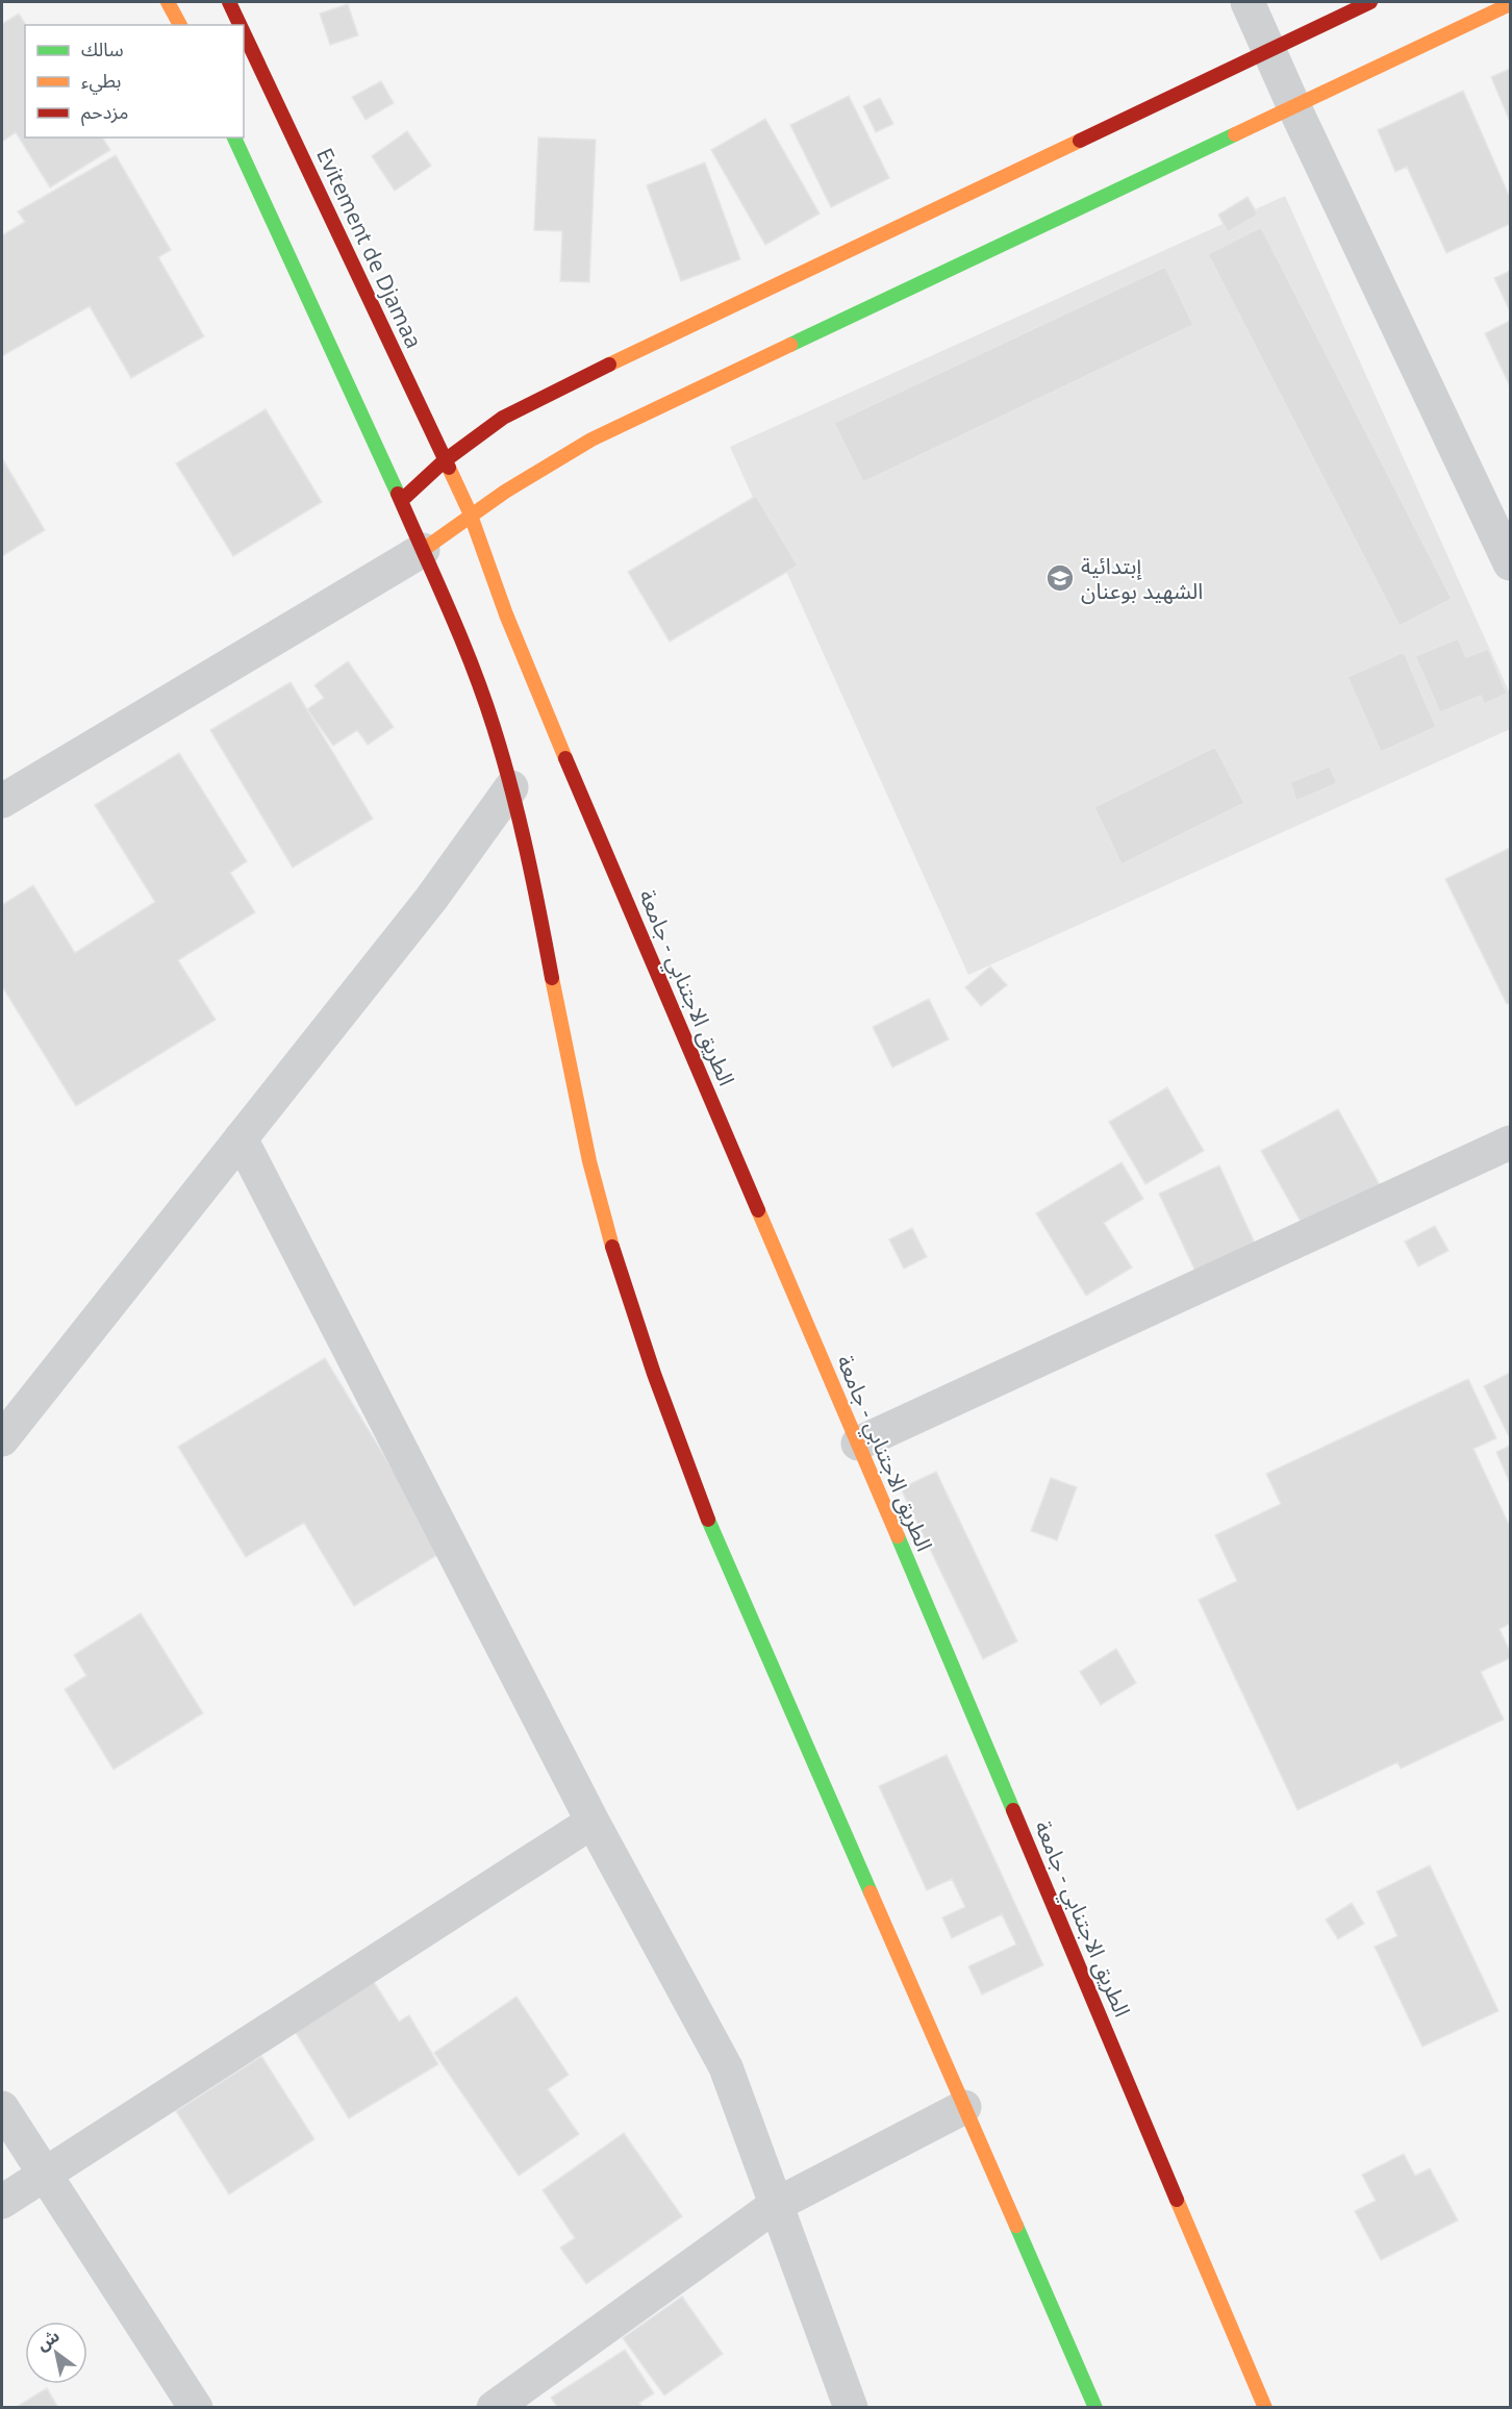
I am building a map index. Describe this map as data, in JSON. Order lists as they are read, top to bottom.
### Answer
{
  "streets": {
    "main road": ["Evitement de Djamaa", "الطريق الاجتنابي - جامعة"]
  },
  "crossings": [
    ["Evitement de Djamaa", "الطريق الاجتنابي - جامعة"]
  ],
  "places": {
    "school or university": ["إبتدائية الشهيد بوعنان"]
  },
  "legend": ["سالك", "بطيء", "مزدحم"],
  "north": "top left"
}
